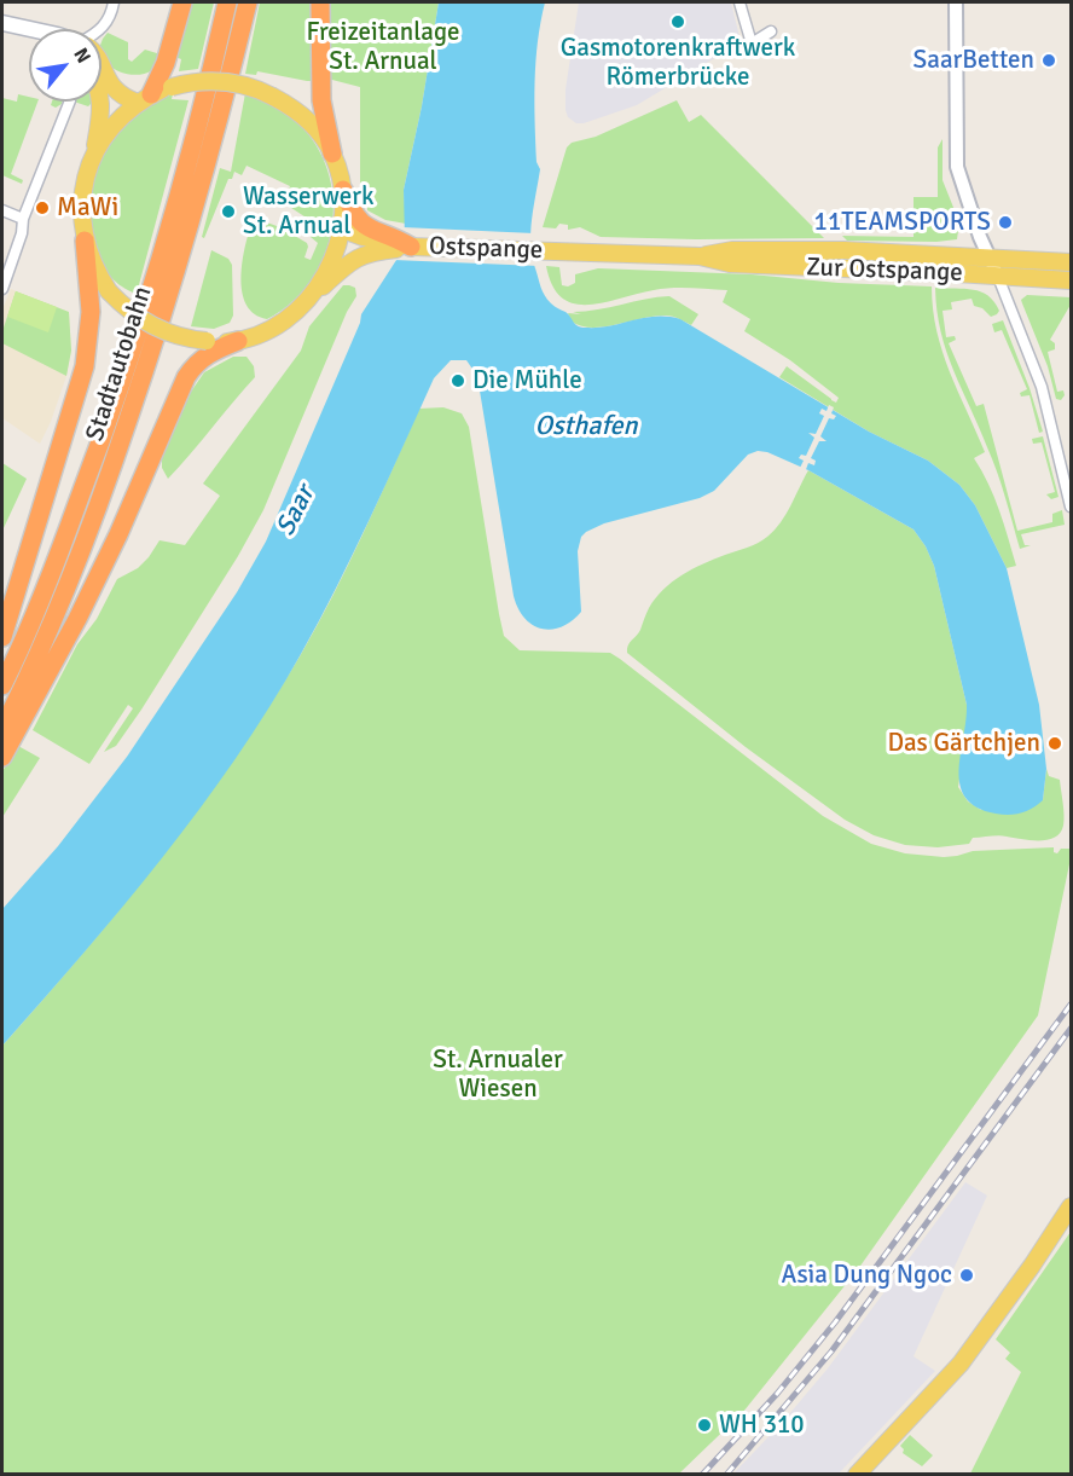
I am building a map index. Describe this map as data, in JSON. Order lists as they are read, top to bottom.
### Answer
{
  "streets": {
    "highway": ["Stadtautobahn"],
    "main road": ["Ostspange", "Zur Ostspange"]
  },
  "crossings": [
    ["Ostspange", "Zur Ostspange"]
  ],
  "water": ["Osthafen", "Saar"],
  "parks": ["Freizeitanlage St. Arnual", "St. Arnualer Wiesen"],
  "places": [
    "Gasmotorenkraftwerk Römerbrücke",
    "SaarBetten",
    "MaWi",
    "Wasserwerk St. Arnual",
    "11TEAMSPORTS",
    "Die Mühle",
    "Das Gärtchjen",
    "Asia Dung Ngoc",
    "WH 310"
  ],
  "north": "top right"
}
